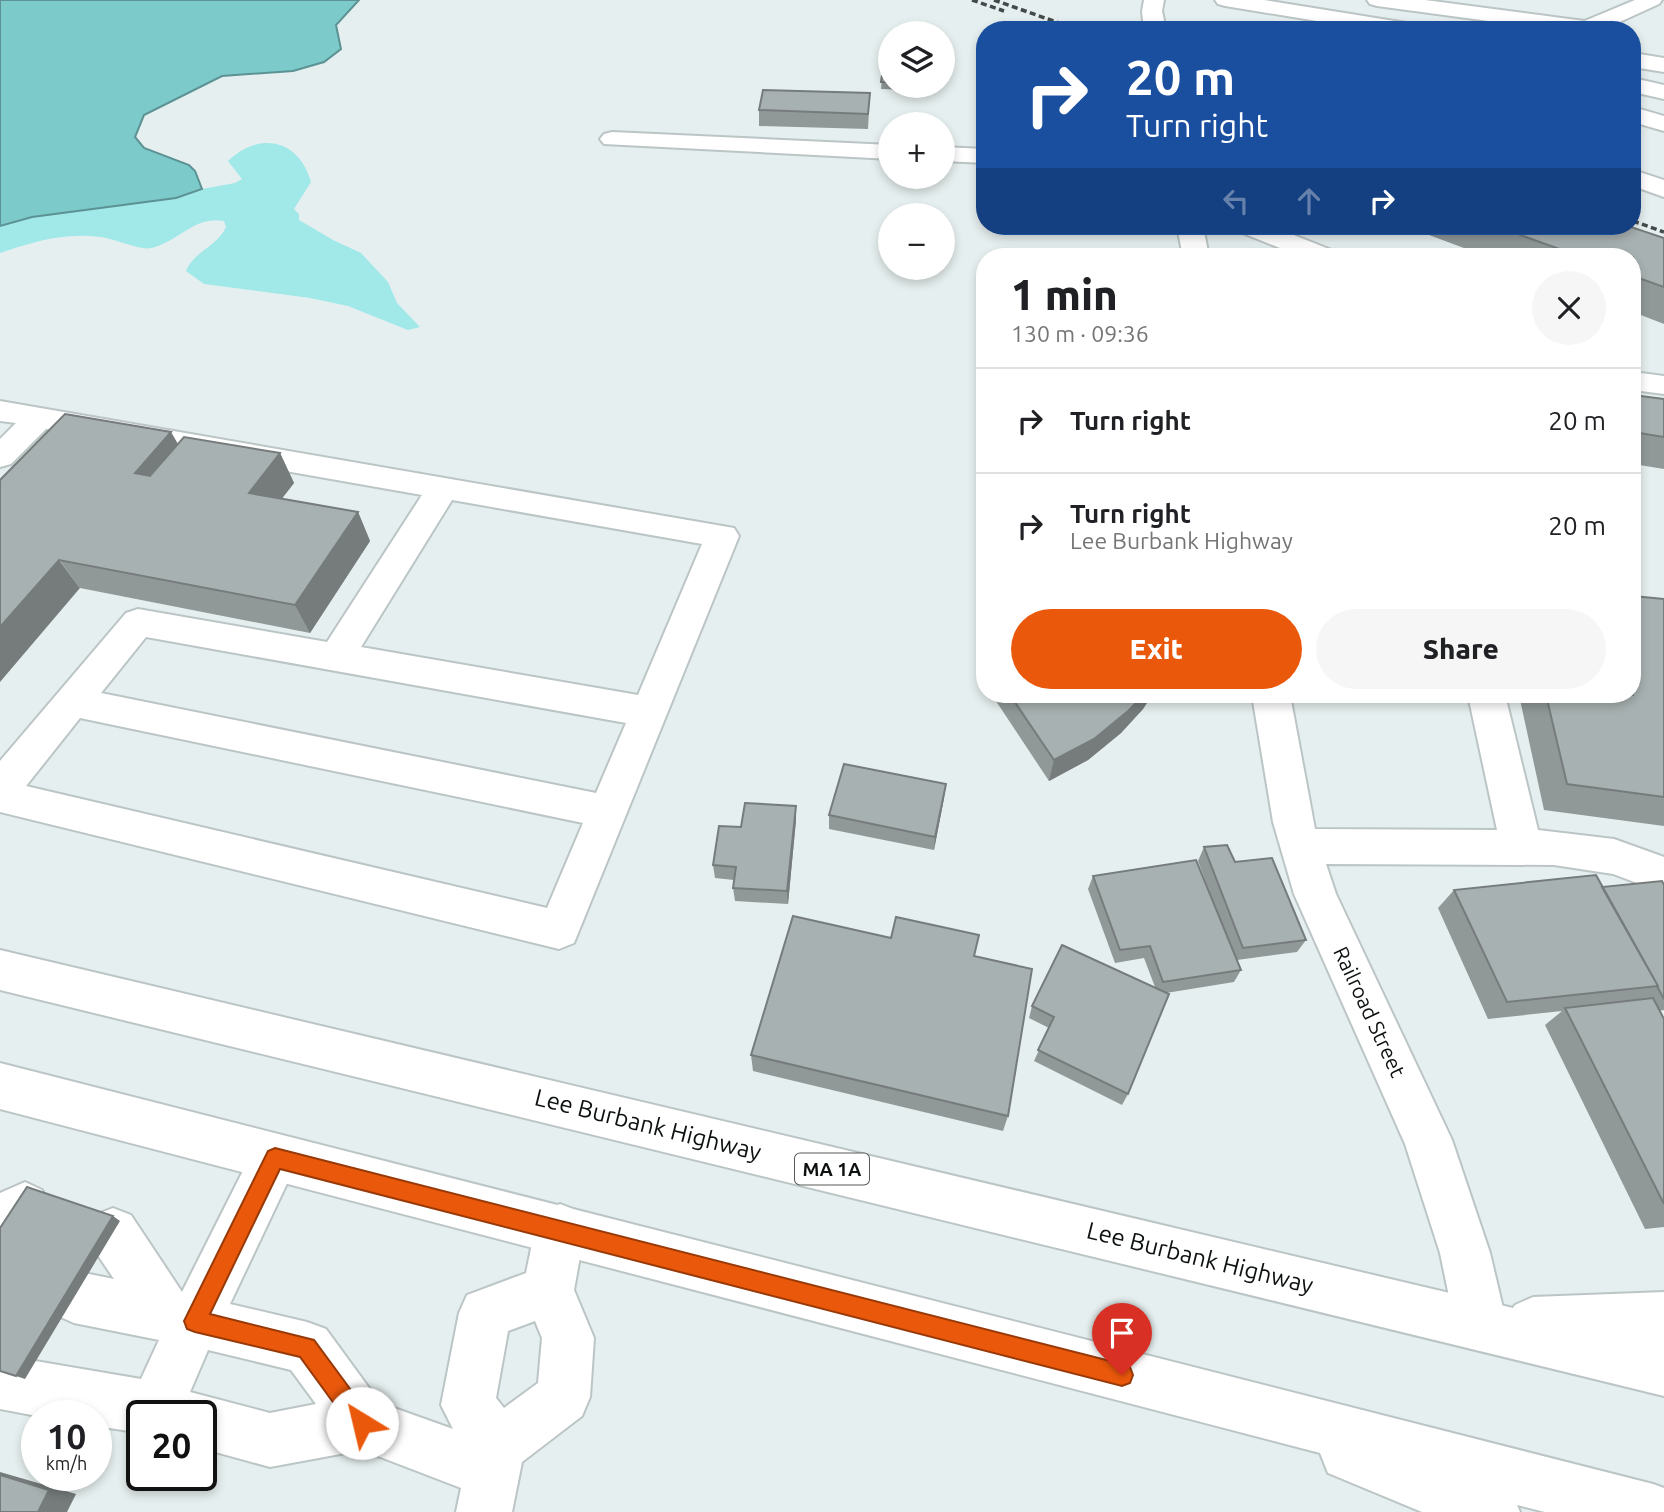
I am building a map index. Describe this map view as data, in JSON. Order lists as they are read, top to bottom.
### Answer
{
  "streets": {
    "main road": ["Railroad Street", "Lee Burbank Highway", "MA 1A"]
  },
  "crossings": [
    ["Railroad Street", "Lee Burbank Highway"]
  ],
  "page": {
    "map_buttons": ["+", "−"],
    "turn": ["20 m", "Turn right"],
    "heading": ["1 min", "130 m · 09:36"],
    "list": [
      {
        "name": "Turn right",
        "value": "20 m"
      },
      {
        "name": "Turn right",
        "note": "Lee Burbank Highway",
        "value": "20 m"
      }
    ],
    "buttons": ["Exit", "Share"],
    "speed": "10 km/h",
    "limit": "20"
  }
}
